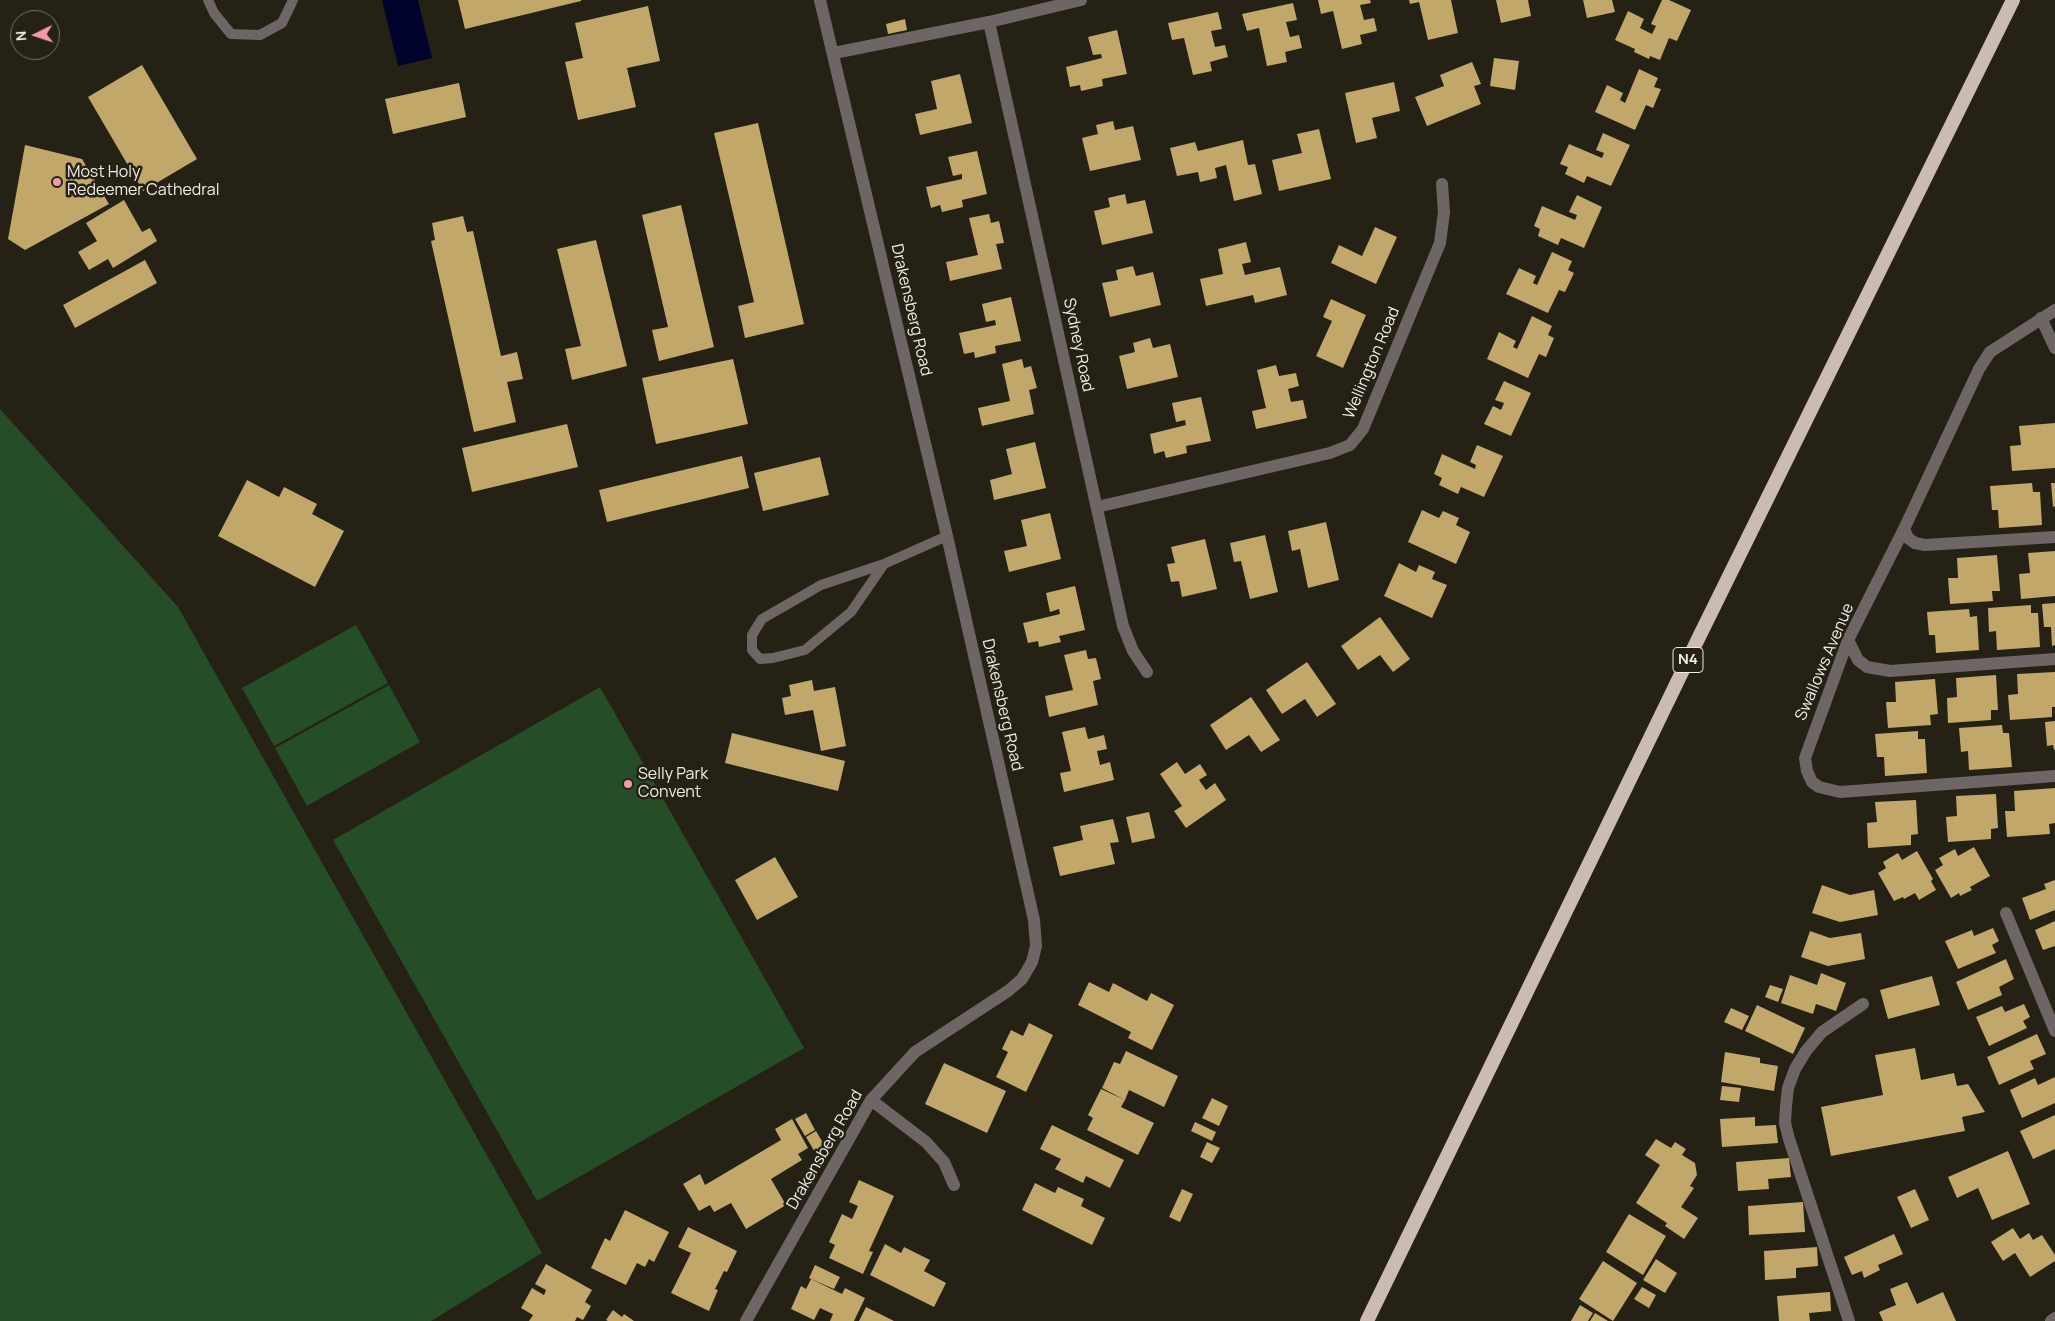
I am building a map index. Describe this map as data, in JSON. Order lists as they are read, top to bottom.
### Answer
{
  "streets": {
    "highway": ["N4"],
    "street": [
      "Drakensberg Road",
      "Sydney Road",
      "Wellington Road",
      "Swallows Avenue"
    ]
  },
  "crossings": [
    ["Sydney Road", "Wellington Road"]
  ],
  "places": ["Most Holy Redeemer Cathedral", "Selly Park Convent"],
  "north": "left"
}
